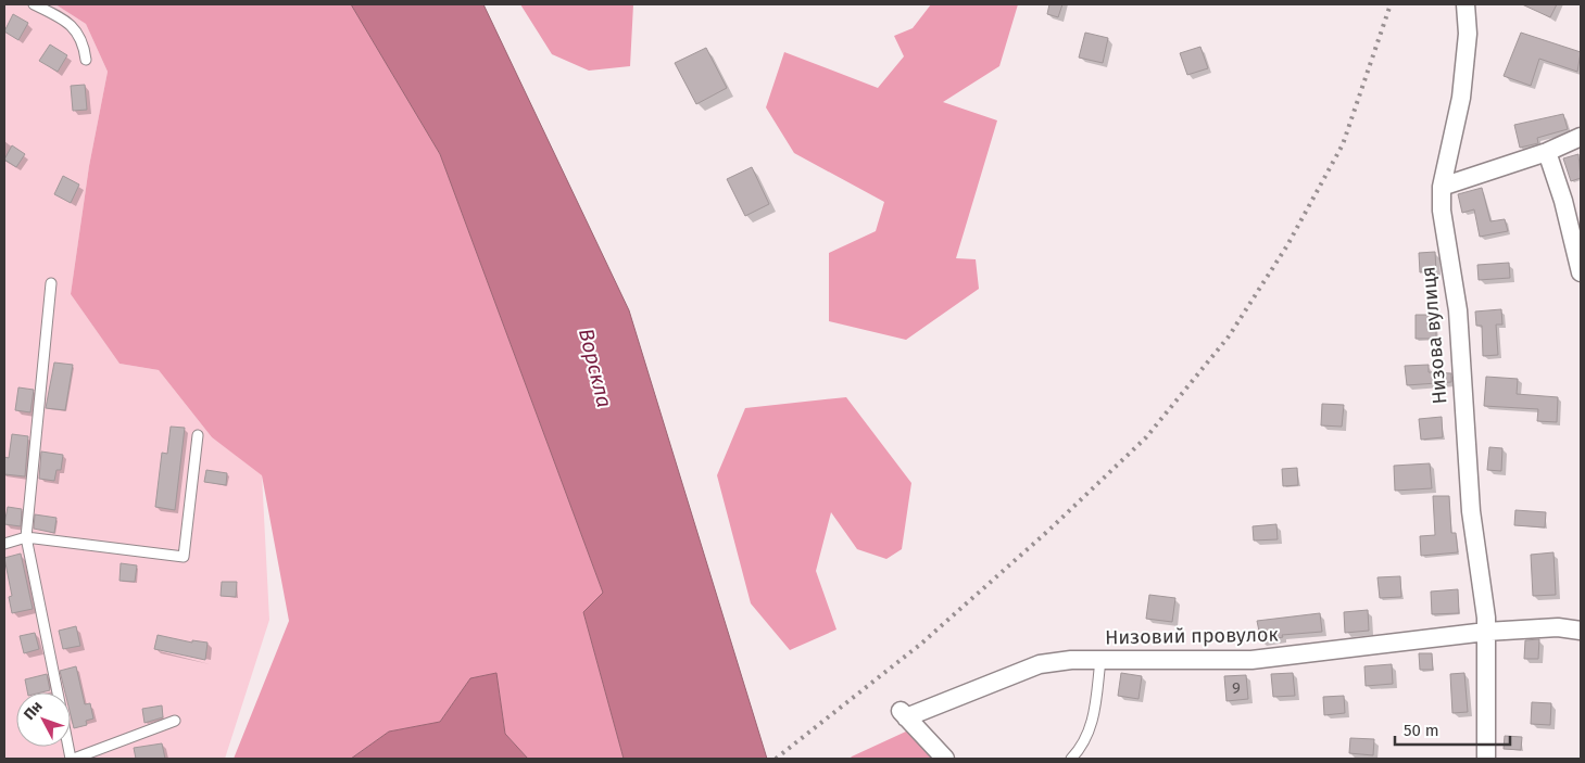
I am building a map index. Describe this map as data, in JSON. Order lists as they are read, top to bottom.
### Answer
{
  "streets": {
    "street": ["Низова вулиця", "Низовий провулок"]
  },
  "crossings": [
    ["Низова вулиця", "Низовий провулок"]
  ],
  "water": ["Ворскла"],
  "house_numbers": ["9"],
  "scale_bar": "50 m",
  "north": "top left"
}
